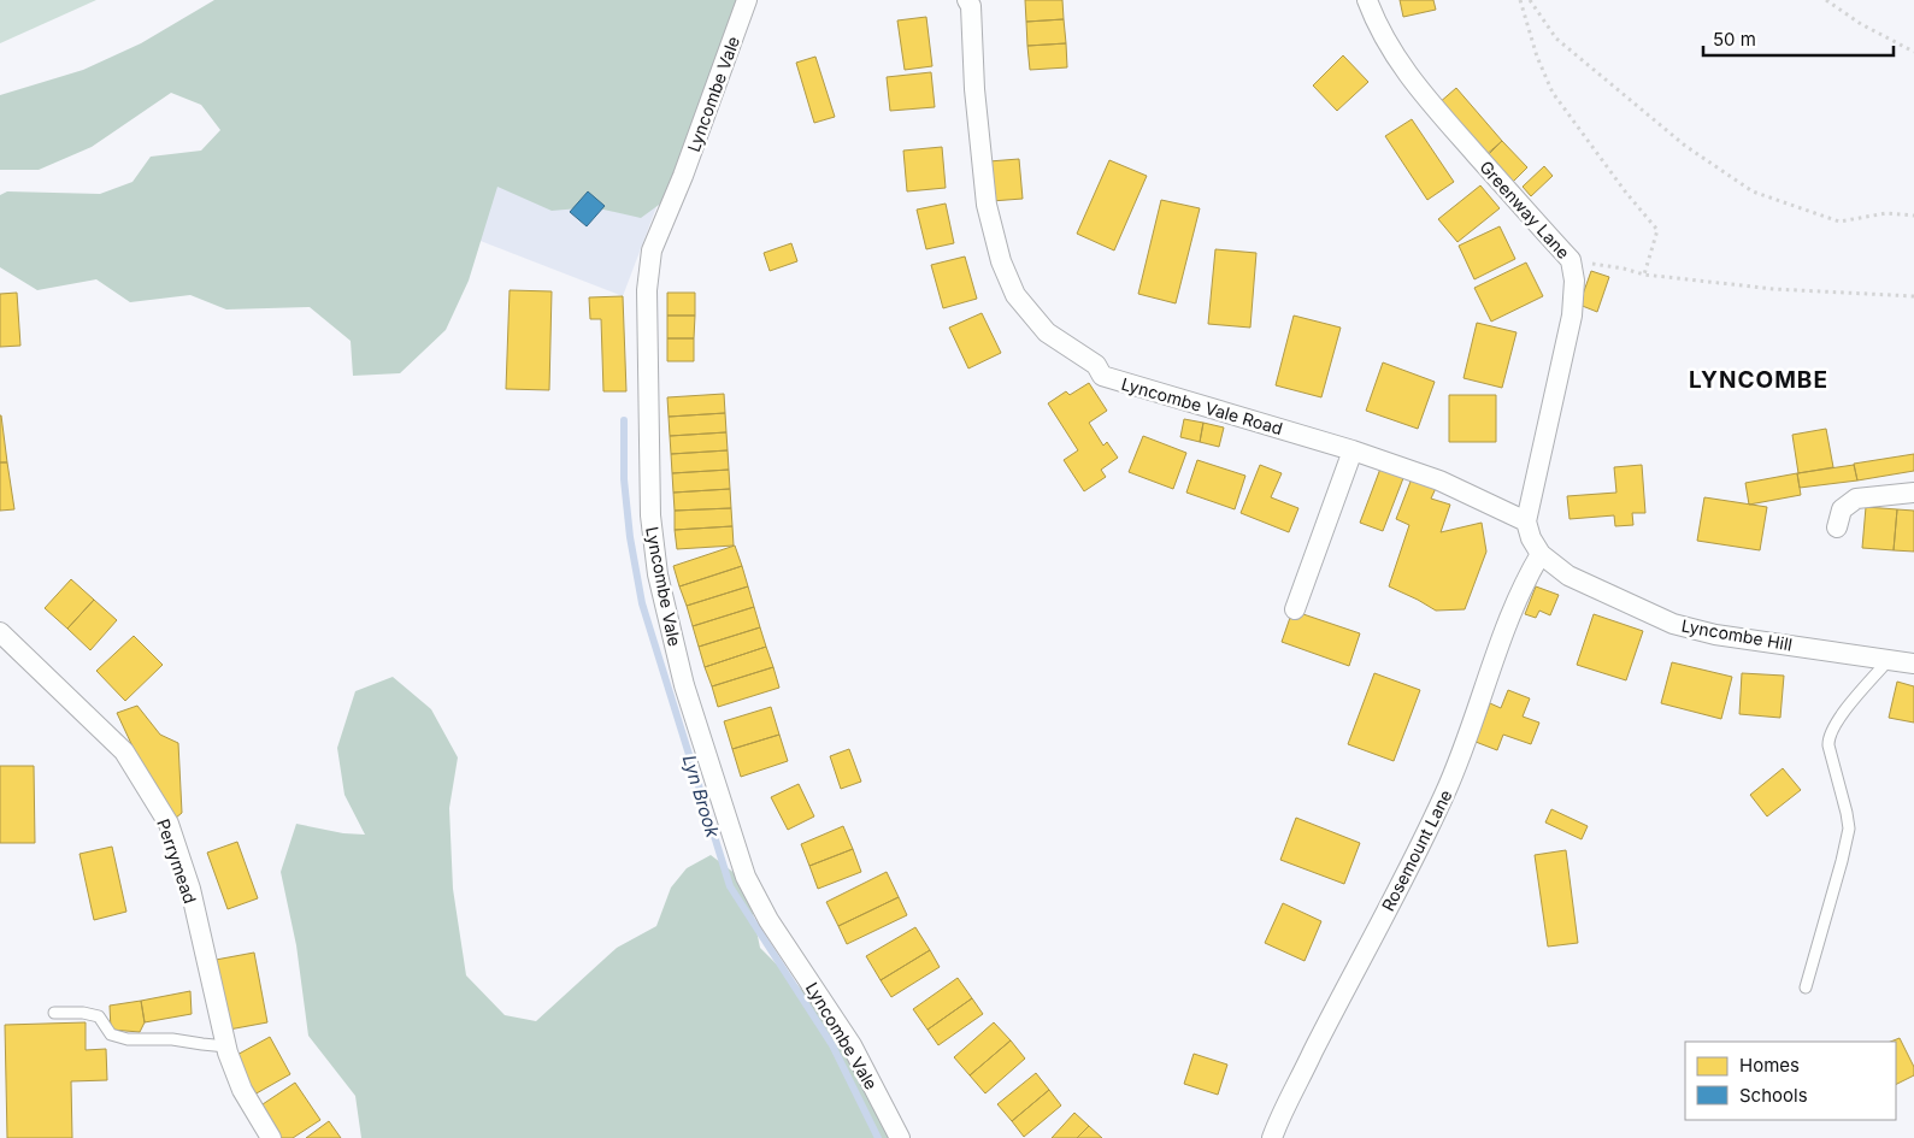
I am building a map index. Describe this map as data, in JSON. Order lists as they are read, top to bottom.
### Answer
{
  "streets": {
    "street": [
      "Lyncombe Vale",
      "Greenway Lane",
      "Lyncombe Vale Road",
      "Lyncombe Hill",
      "Rosemount Lane",
      "Perrymead"
    ]
  },
  "crossings": [
    ["Greenway Lane", "Lyncombe Vale Road"],
    ["Greenway Lane", "Lyncombe Hill"],
    ["Lyncombe Vale Road", "Lyncombe Hill"],
    ["Lyncombe Hill", "Rosemount Lane"]
  ],
  "districts": ["LYNCOMBE"],
  "water": ["Lyn Brook"],
  "legend": ["Homes", "Schools"],
  "scale_bar": "50 m"
}
